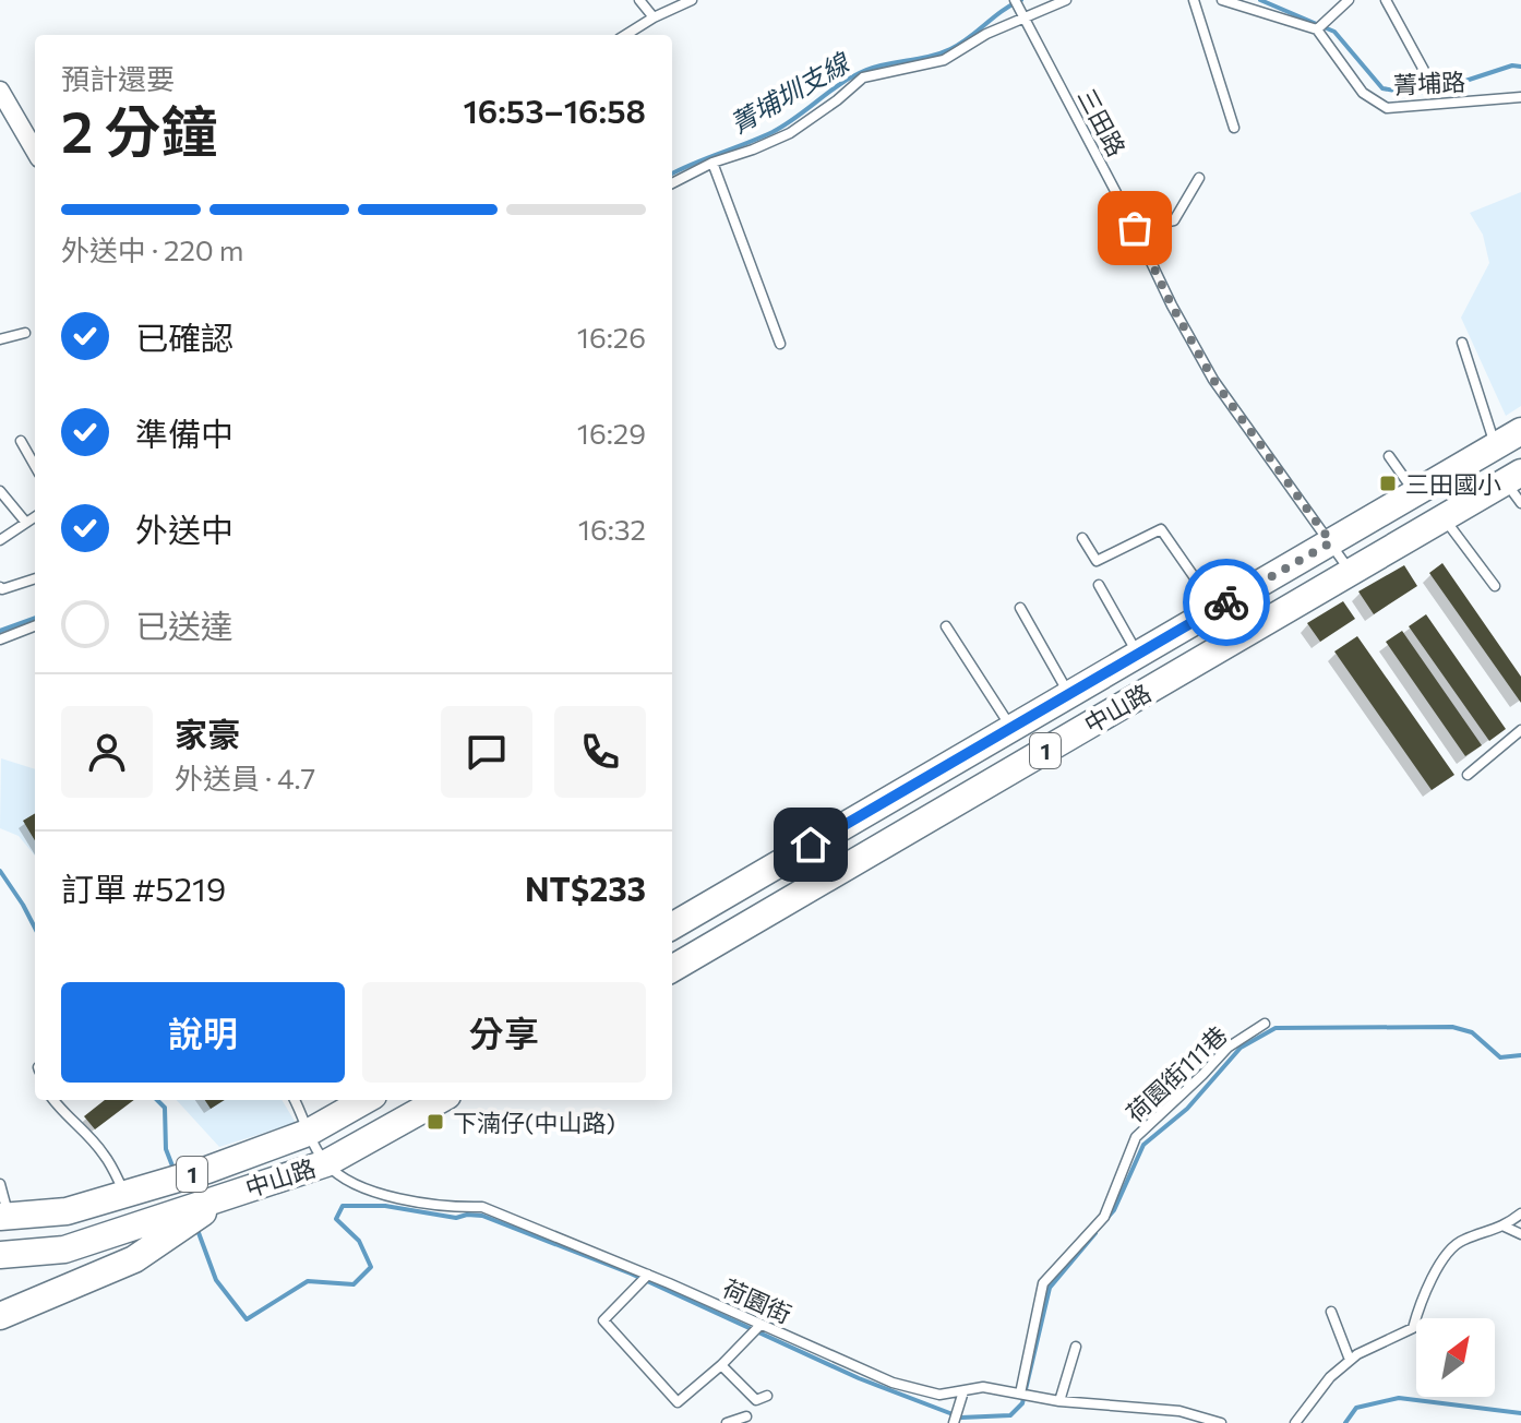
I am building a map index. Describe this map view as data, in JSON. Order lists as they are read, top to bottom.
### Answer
{
  "streets": {
    "main road": ["中山路", "1"],
    "lane": [
      "菁埔路",
      "三田路",
      "荷園街111巷",
      "荷園街"
    ]
  },
  "crossings": [
    ["三田路", "中山路"],
    ["中山路", "荷園街"],
    ["荷園街111巷", "荷園街"]
  ],
  "water": ["菁埔圳支線"],
  "places": {
    "transit": ["三田國小", "下湳仔(中山路)"]
  },
  "north": "top right",
  "page": {
    "heading": ["2 分鐘", "預計還要", "16:53–16:58"],
    "panel": [
      "家豪",
      "外送員 · 4.7",
      "訂單 #5219",
      "NT$233"
    ],
    "bar": "外送中 · 220 m",
    "list": [
      ["已確認", "16:26"],
      ["準備中", "16:29"],
      ["外送中", "16:32"],
      "已送達"
    ],
    "buttons": ["說明", "分享"]
  }
}
